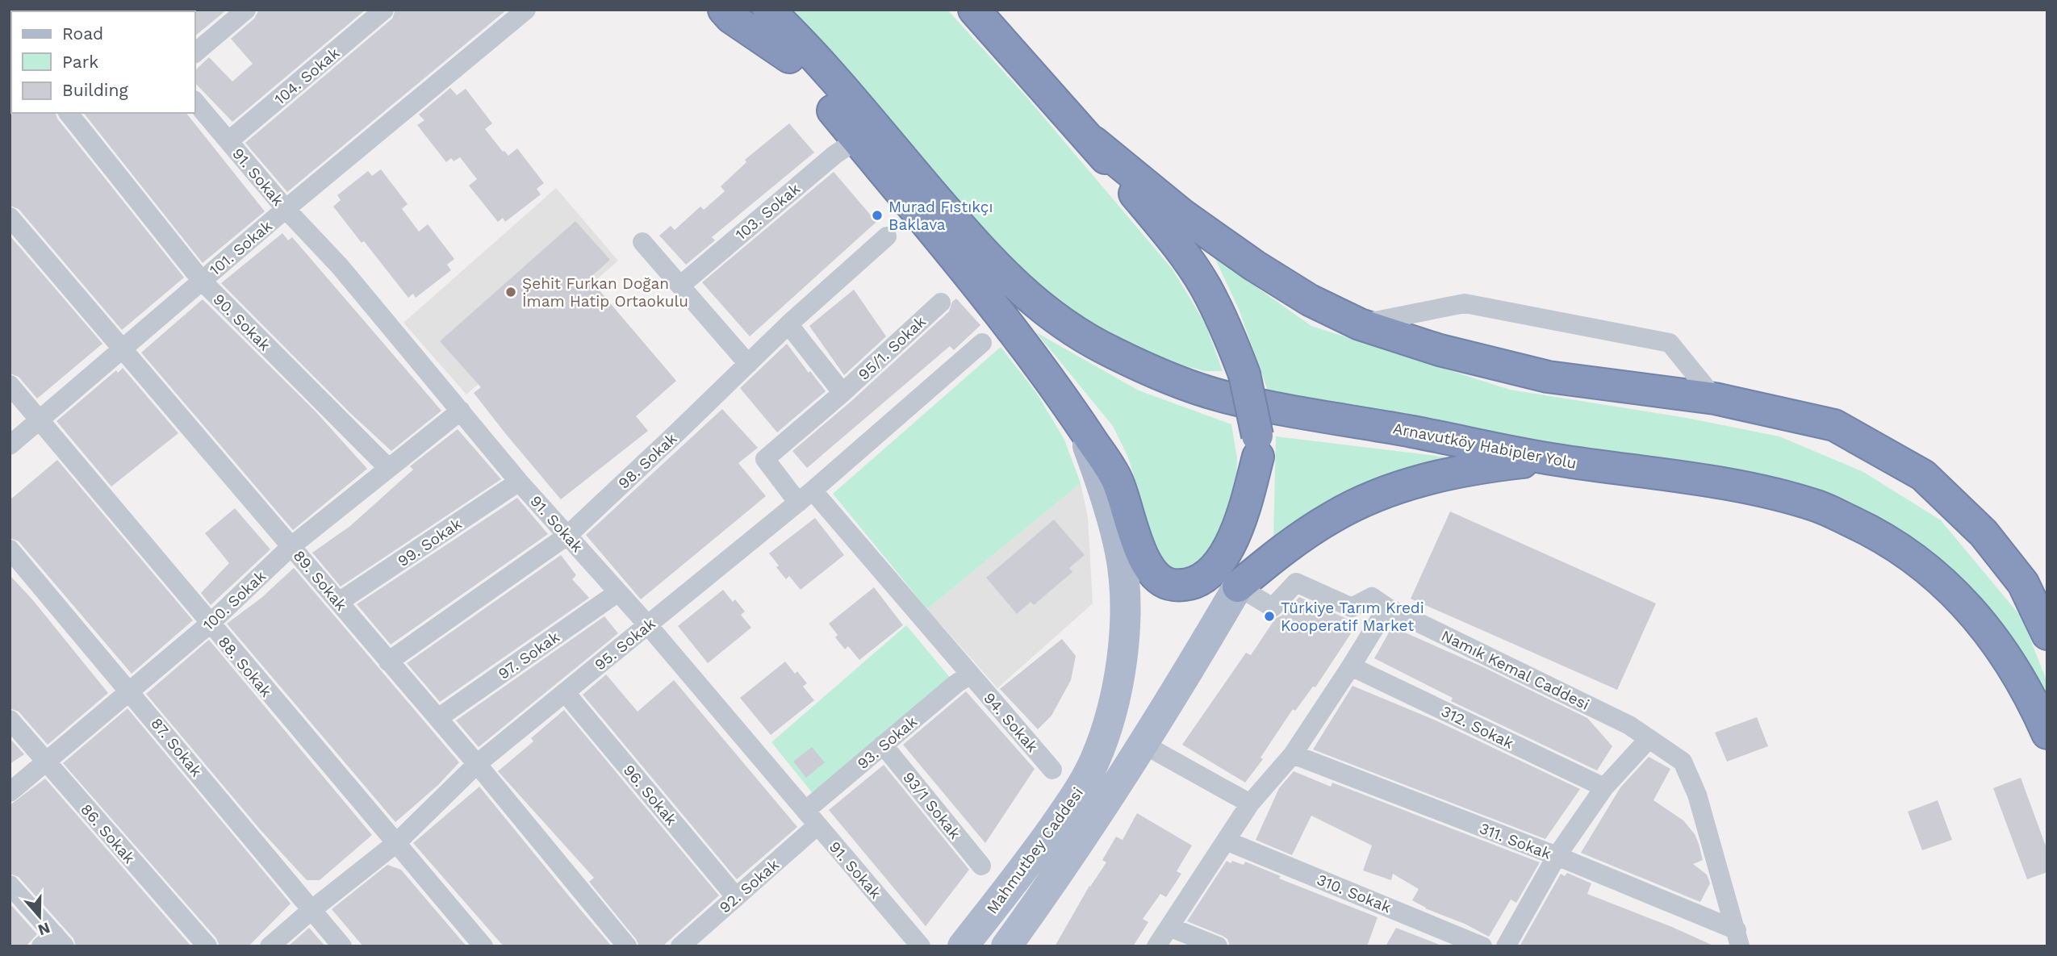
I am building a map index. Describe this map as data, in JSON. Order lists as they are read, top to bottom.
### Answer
{
  "streets": {
    "highway": ["Arnavutköy Habipler Yolu"],
    "main road": ["Mahmutbey Caddesi"],
    "street": [
      "104. Sokak",
      "91. Sokak",
      "103. Sokak",
      "101. Sokak",
      "90. Sokak",
      "95/1. Sokak",
      "98. Sokak",
      "99. Sokak",
      "89. Sokak",
      "100. Sokak",
      "95. Sokak",
      "97. Sokak",
      "88. Sokak",
      "Namık Kemal Caddesi",
      "94. Sokak",
      "312. Sokak",
      "93. Sokak",
      "87. Sokak",
      "96. Sokak",
      "93/1 Sokak",
      "86. Sokak",
      "311. Sokak",
      "92. Sokak",
      "310. Sokak"
    ]
  },
  "crossings": [
    ["104. Sokak", "91. Sokak"],
    ["91. Sokak", "101. Sokak"],
    ["91. Sokak", "98. Sokak"],
    ["91. Sokak", "99. Sokak"],
    ["91. Sokak", "100. Sokak"],
    ["91. Sokak", "95. Sokak"],
    ["91. Sokak", "97. Sokak"],
    ["91. Sokak", "93. Sokak"],
    ["91. Sokak", "92. Sokak"],
    ["101. Sokak", "90. Sokak"],
    ["101. Sokak", "89. Sokak"],
    ["101. Sokak", "88. Sokak"],
    ["90. Sokak", "100. Sokak"],
    ["95/1. Sokak", "95. Sokak"],
    ["95/1. Sokak", "94. Sokak"],
    ["98. Sokak", "89. Sokak"],
    ["99. Sokak", "89. Sokak"],
    ["89. Sokak", "100. Sokak"],
    ["89. Sokak", "95. Sokak"],
    ["89. Sokak", "97. Sokak"],
    ["100. Sokak", "88. Sokak"],
    ["100. Sokak", "87. Sokak"],
    ["100. Sokak", "86. Sokak"],
    ["95. Sokak", "88. Sokak"],
    ["95. Sokak", "94. Sokak"],
    ["95. Sokak", "87. Sokak"],
    ["95. Sokak", "96. Sokak"],
    ["Namık Kemal Caddesi", "311. Sokak"],
    ["Namık Kemal Caddesi", "Mahmutbey Caddesi"],
    ["94. Sokak", "93. Sokak"],
    ["93. Sokak", "93/1 Sokak"],
    ["93. Sokak", "92. Sokak"],
    ["96. Sokak", "92. Sokak"]
  ],
  "places": ["Murad Fıstıkçı Baklava", "Şehit Furkan Doğan İmam Hatip Ortaokulu", "Türkiye Tarım Kredi Kooperatif Market"],
  "legend": ["Road", "Park", "Building"],
  "north": "bottom"
}
